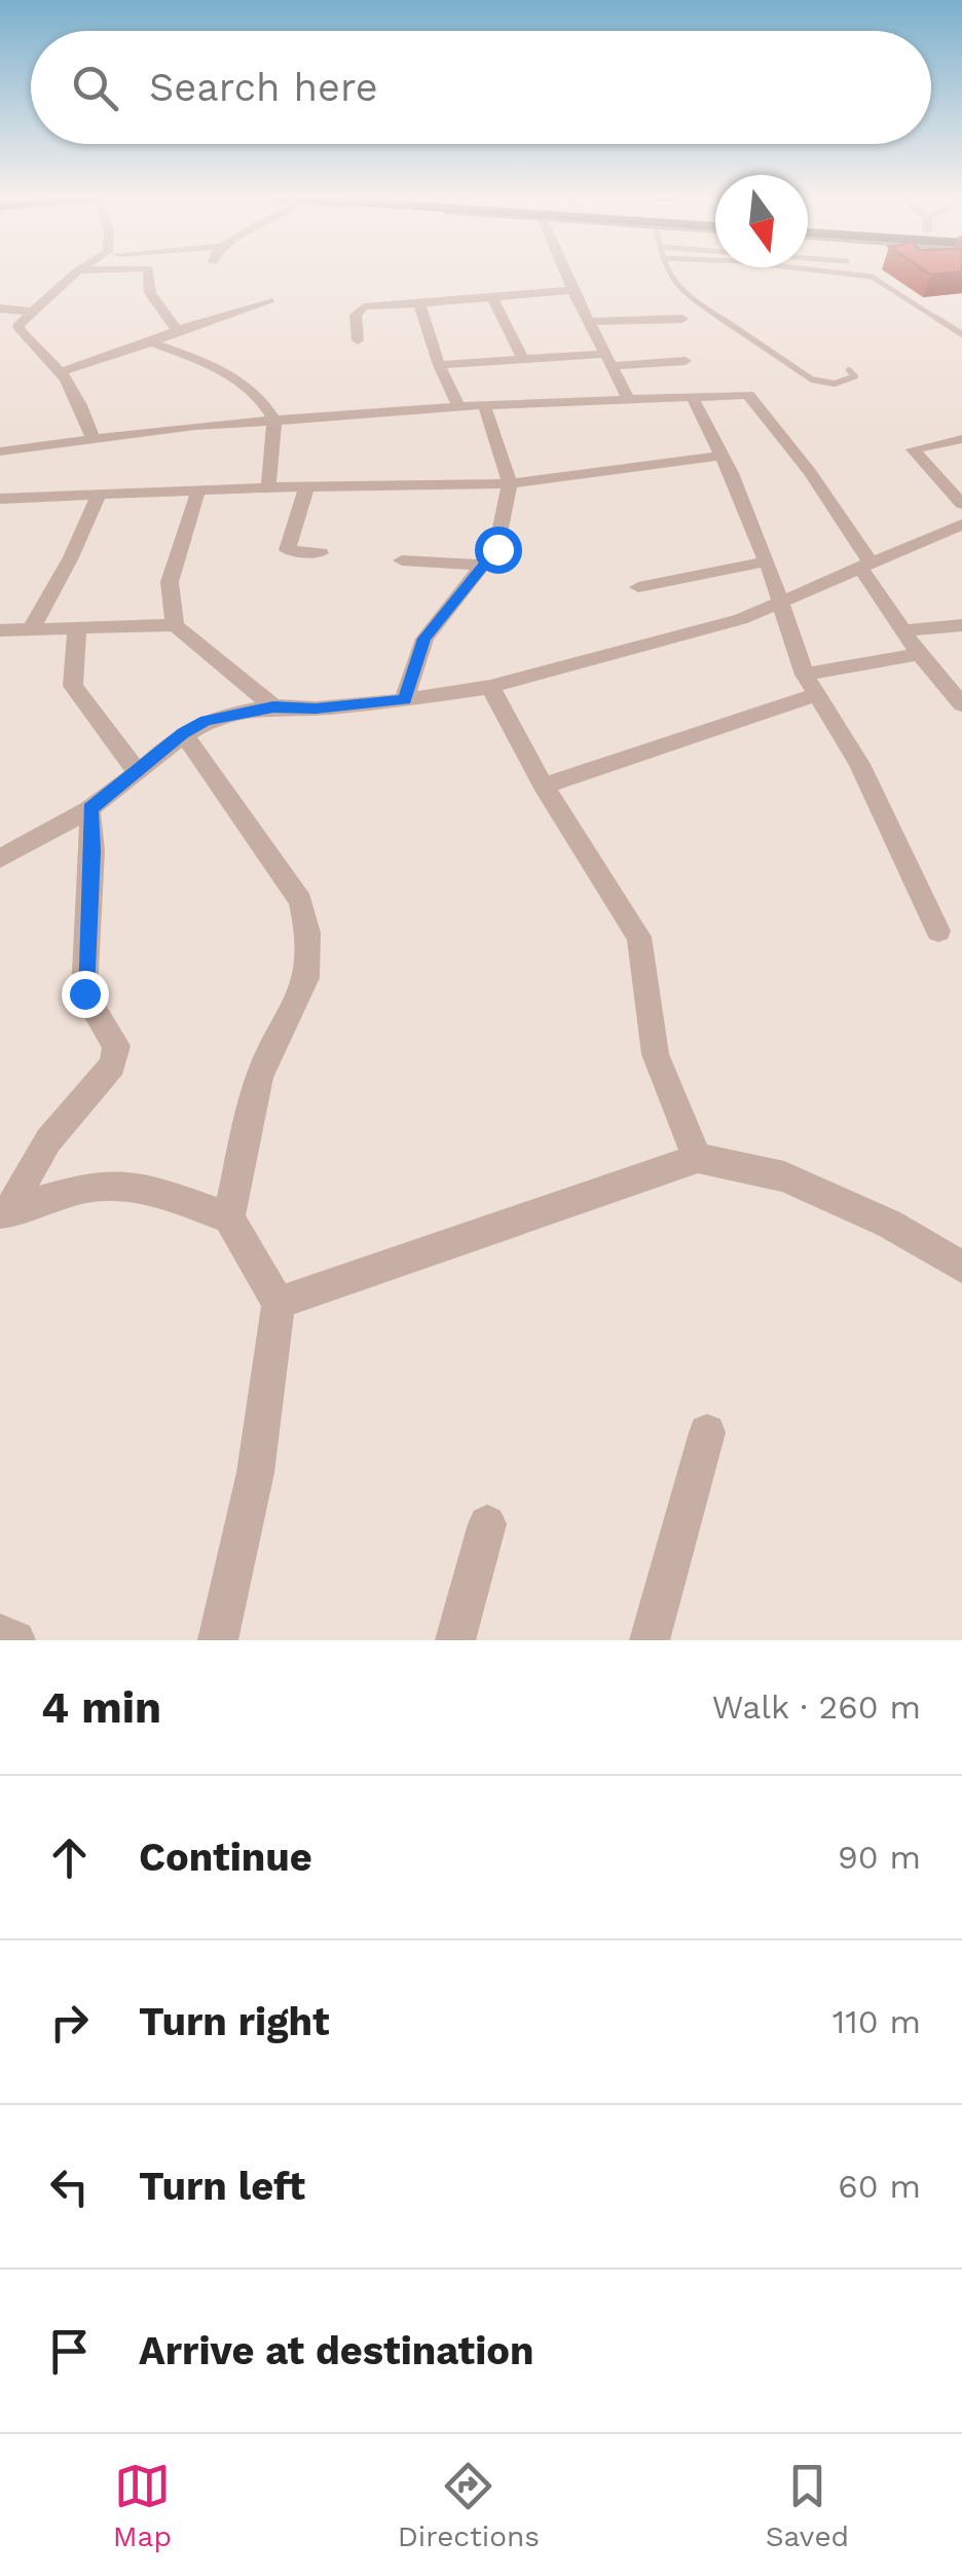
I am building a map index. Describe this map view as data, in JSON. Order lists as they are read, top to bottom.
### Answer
{
  "north": "bottom",
  "page": {
    "search": "Search here",
    "heading": ["4 min", "Walk · 260 m"],
    "list": [
      ["Continue", "90 m"],
      ["Turn right", "110 m"],
      ["Turn left", "60 m"],
      "Arrive at destination"
    ],
    "nav": ["Map", "Directions", "Saved"]
  }
}
